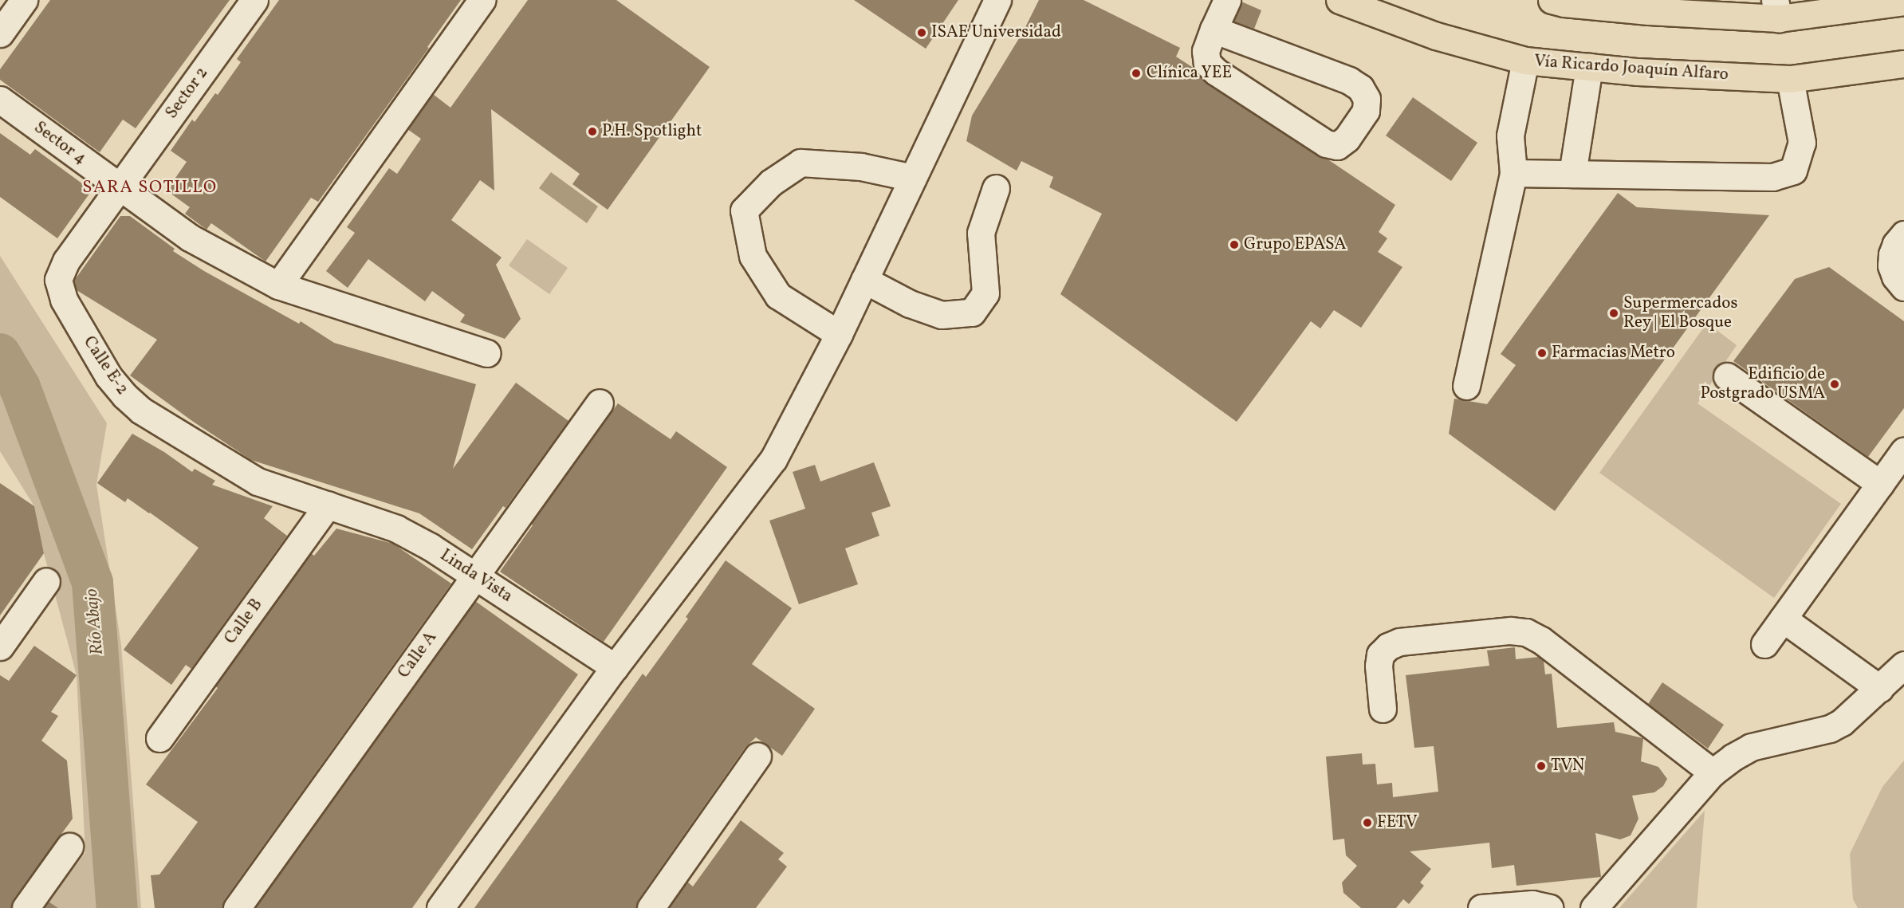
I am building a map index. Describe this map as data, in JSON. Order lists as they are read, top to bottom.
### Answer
{
  "streets": {
    "main road": ["Vía Ricardo Joaquín Alfaro"],
    "street": [
      "Sector 2",
      "Sector 4",
      "Calle E-2",
      "Linda Vista",
      "Calle B",
      "Calle A"
    ]
  },
  "crossings": [
    ["Sector 2", "Sector 4"],
    ["Sector 2", "Calle E-2"],
    ["Sector 4", "Calle E-2"],
    ["Calle E-2", "Linda Vista"],
    ["Calle E-2", "Calle B"],
    ["Linda Vista", "Calle B"],
    ["Linda Vista", "Calle A"]
  ],
  "districts": ["SARA SOTILLO"],
  "water": ["Río Abajo"],
  "places": [
    "ISAE Universidad",
    "Clínica YEE",
    "P.H. Spotlight",
    "Grupo EPASA",
    "Supermercados Rey | El Bosque",
    "Farmacias Metro",
    "Edificio de Postgrado USMA",
    "TVN",
    "FETV"
  ]
}
